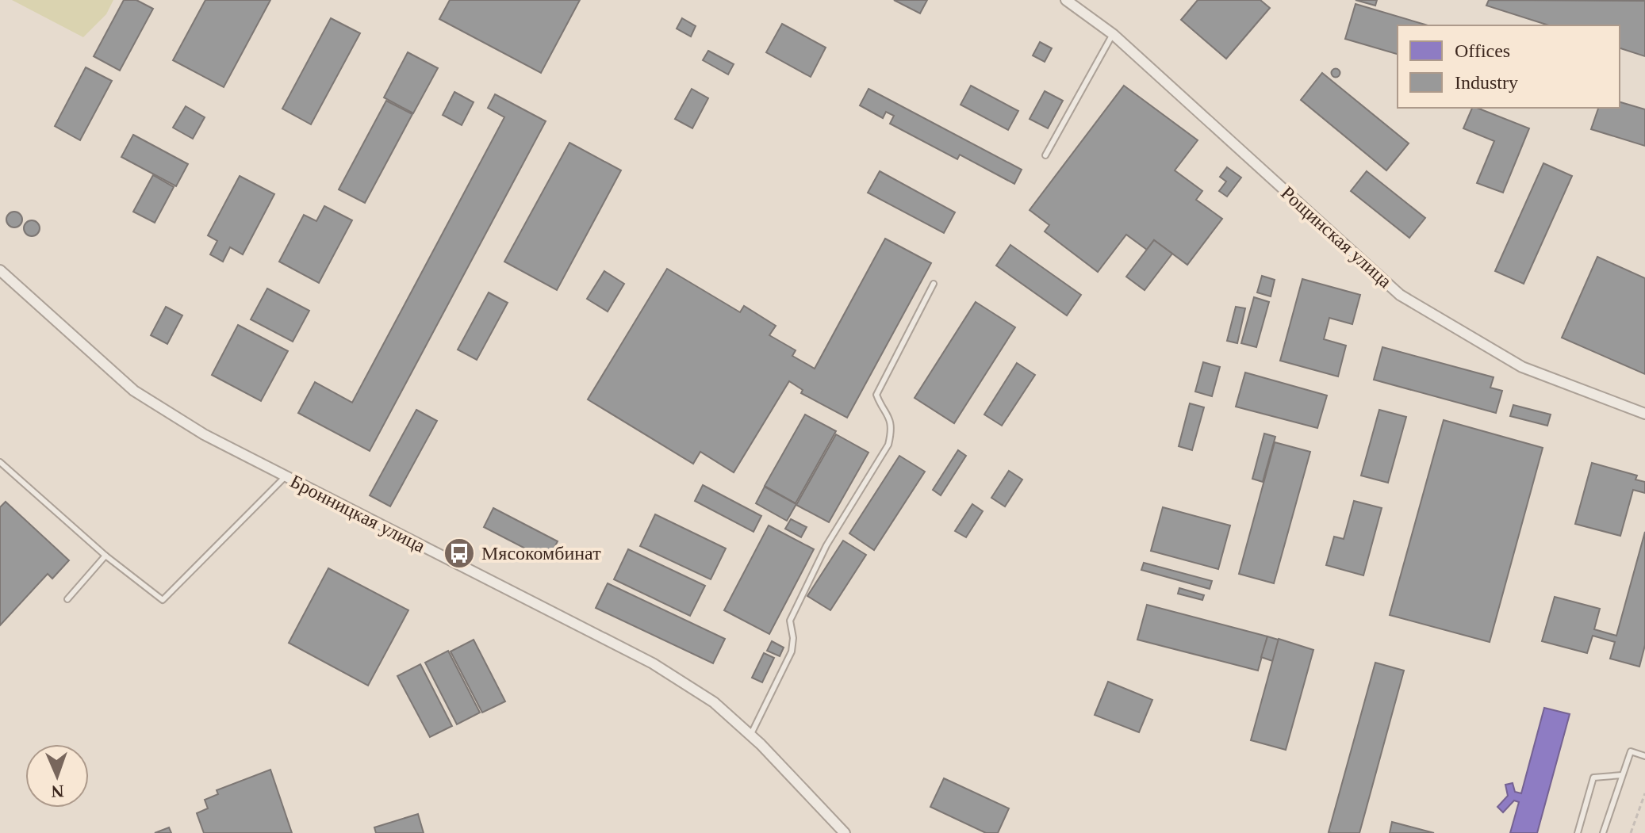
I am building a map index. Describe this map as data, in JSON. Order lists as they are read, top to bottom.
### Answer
{
  "streets": {
    "street": ["Рощинская улица", "Бронницкая улица"]
  },
  "places": {
    "bus stop": ["Мясокомбинат"]
  },
  "legend": ["Offices", "Industry"],
  "north": "bottom"
}
